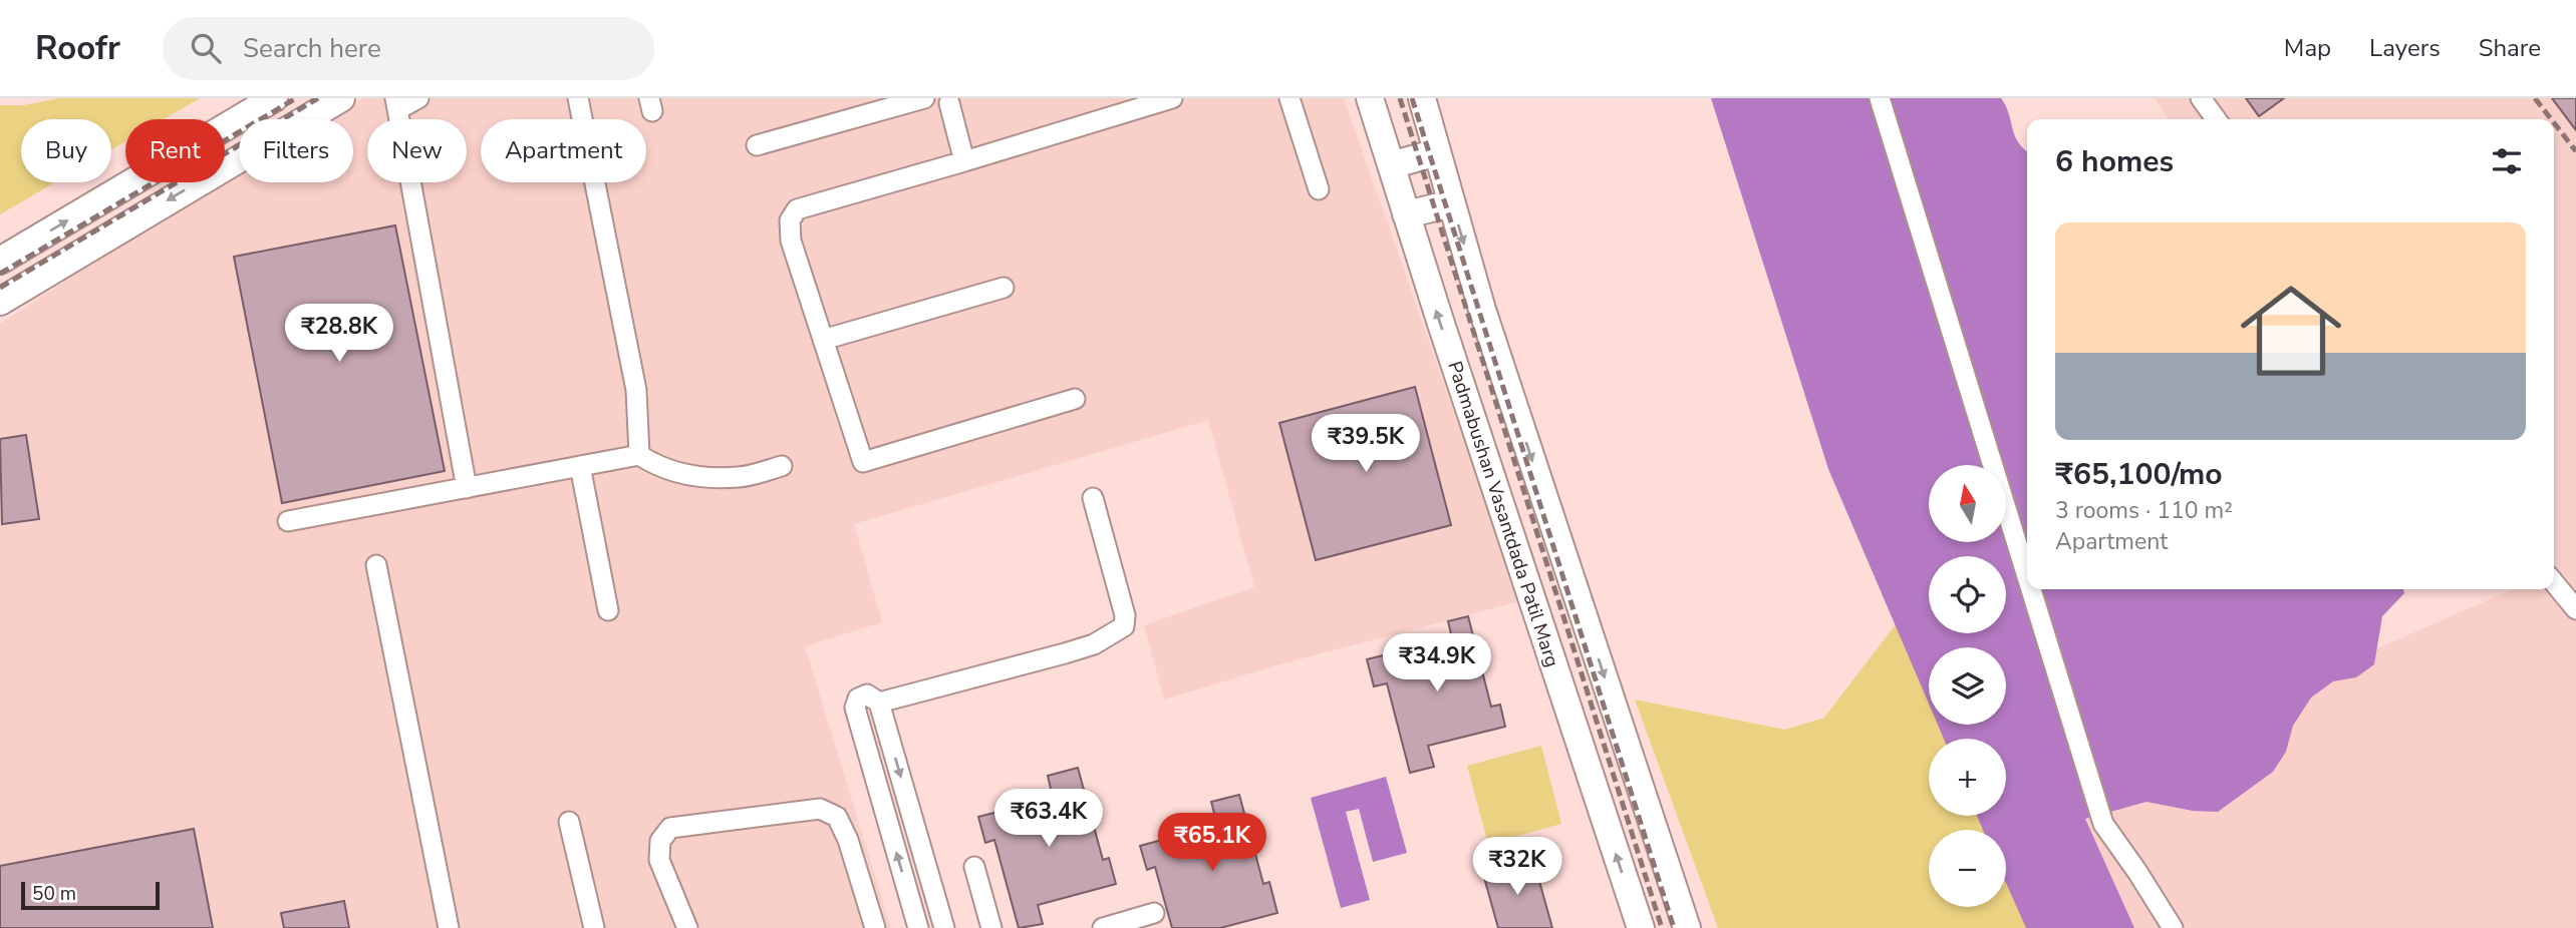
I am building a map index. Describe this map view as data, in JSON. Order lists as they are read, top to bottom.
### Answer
{
  "streets": {
    "main road": ["Padmabushan Vasantdada Patil Marg"]
  },
  "scale_bar": "50 m",
  "north": "top",
  "page": {
    "header": "Roofr",
    "search": "Search here",
    "nav": ["Map", "Layers", "Share"],
    "chip": [
      "Buy",
      "Rent",
      "Filters",
      "New",
      "Apartment"
    ],
    "heading": "6 homes",
    "list": [
      {
        "name": "₹65,100/mo",
        "note": "3 rooms · 110 m² · Apartment"
      }
    ],
    "price": [
      "₹28.8K",
      "₹39.5K",
      "₹34.9K",
      "₹63.4K",
      "₹65.1K",
      "₹32K"
    ],
    "map_buttons": ["+", "−"],
    "scale": "50 m"
  }
}
